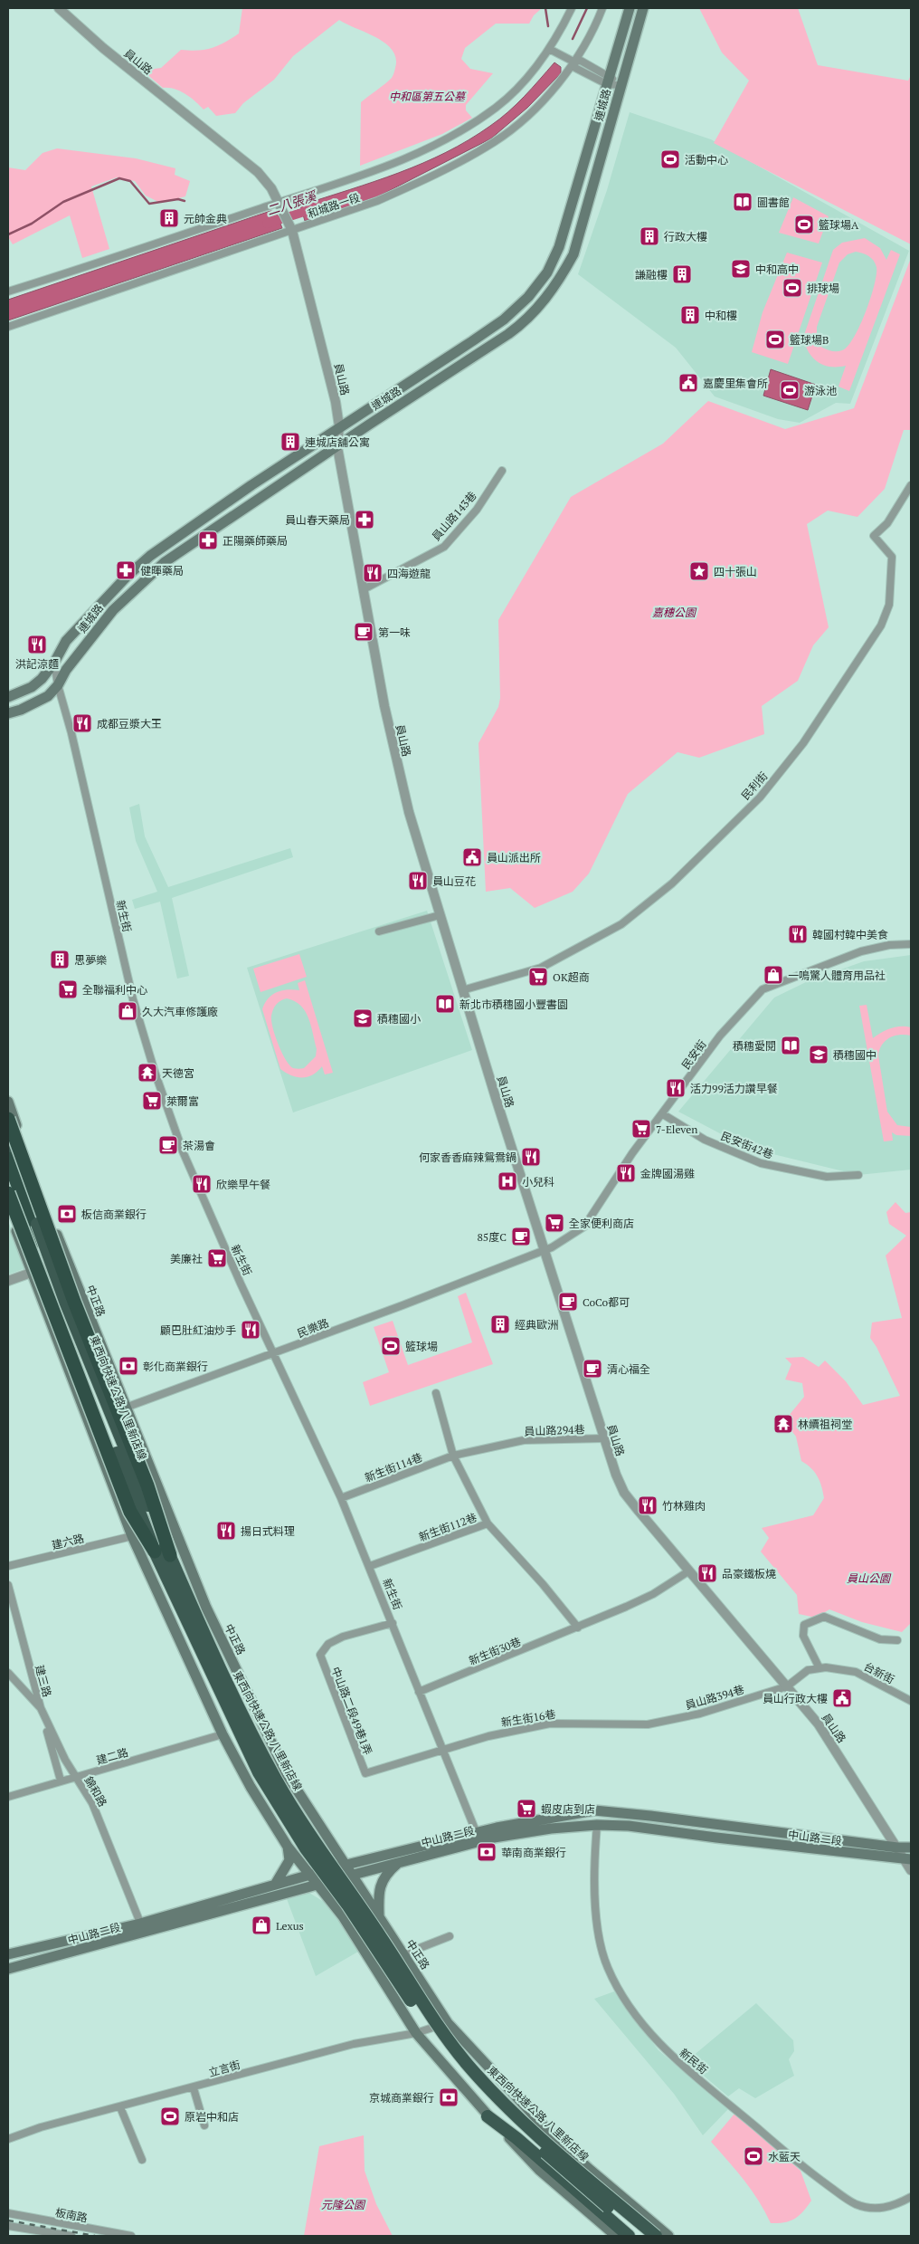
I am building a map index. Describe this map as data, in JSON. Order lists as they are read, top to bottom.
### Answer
{
  "streets": {
    "highway": ["東西向快速公路 八里新店線"],
    "main road": ["連城路", "中正路", "中山路二段"],
    "street": [
      "員山路",
      "和城路一段",
      "員山路143巷",
      "民利街",
      "新生街",
      "民安街",
      "民安街42巷",
      "民樂路",
      "員山路294巷",
      "新生街114巷",
      "新生街112巷",
      "建六路",
      "新生街30巷",
      "台新街",
      "建三路",
      "員山路394巷",
      "中山路二段49巷1弄",
      "新生街16巷",
      "建二路",
      "錦和路",
      "新民街",
      "立言街",
      "板南路"
    ]
  },
  "crossings": [
    ["員山路", "連城路"],
    ["員山路", "和城路一段"],
    ["員山路", "員山路143巷"],
    ["員山路", "民利街"],
    ["員山路", "民安街"],
    ["員山路", "民樂路"],
    ["員山路", "員山路294巷"],
    ["員山路", "新生街30巷"],
    ["員山路", "台新街"],
    ["員山路", "員山路394巷"],
    ["員山路", "中山路二段"],
    ["連城路", "新生街"],
    ["新生街", "民樂路"],
    ["新生街", "新生街114巷"],
    ["新生街", "新生街112巷"],
    ["新生街", "新生街30巷"],
    ["新生街", "中山路二段49巷1弄"],
    ["新生街", "新生街16巷"],
    ["新生街", "中山路二段"],
    ["民安街", "民安街42巷"],
    ["民安街", "民樂路"],
    ["中正路", "民樂路"],
    ["中正路", "中山路二段"],
    ["中正路", "立言街"],
    ["員山路294巷", "新生街114巷"],
    ["員山路294巷", "新生街112巷"],
    ["新生街114巷", "新生街112巷"],
    ["台新街", "員山路394巷"],
    ["建三路", "建二路"],
    ["建三路", "錦和路"],
    ["員山路394巷", "新生街16巷"],
    ["中山路二段49巷1弄", "新生街16巷"],
    ["建二路", "錦和路"],
    ["錦和路", "中山路二段"],
    ["中山路二段", "新民街"]
  ],
  "water": ["二八張溪"],
  "parks": [
    "中和區第五公墓",
    "嘉穗公園",
    "員山公園",
    "元隆公園"
  ],
  "places": {
    "sports": [
      "活動中心",
      "籃球場A",
      "排球場",
      "籃球場B",
      "游泳池",
      "籃球場",
      "原岩中和店",
      "水藍天"
    ],
    "library": ["圖書館", "新北市積穗國小豐書園", "積穗愛閱"],
    "building": [
      "元帥金典",
      "行政大樓",
      "謙融樓",
      "中和樓",
      "連城店舖公寓",
      "思夢樂",
      "經典歐洲"
    ],
    "school or university": ["中和高中", "積穗國小", "積穗國中"],
    "public building": ["嘉慶里集會所", "員山派出所", "員山行政大樓"],
    "pharmacy": ["員山春天藥局", "正陽藥師藥局", "健暉藥局"],
    "place": ["四十張山"],
    "restaurant": [
      "四海遊龍",
      "洪記涼麵",
      "成都豆漿大王",
      "員山豆花",
      "韓國村韓中美食",
      "活力99活力讚早餐",
      "何家香香麻辣鴛鴦鍋",
      "金牌國湯雞",
      "欣樂早午餐",
      "顧巴肚紅油炒手",
      "竹林雞肉",
      "揚日式料理",
      "品豪鐵板燒"
    ],
    "cafe": [
      "第一味",
      "茶湯會",
      "85度C",
      "CoCo都可",
      "清心福全"
    ],
    "shop": ["一鳴驚人體育用品社", "久大汽車修護廠", "Lexus"],
    "supermarket": [
      "OK超商",
      "全聯福利中心",
      "萊爾富",
      "7-Eleven",
      "全家便利商店",
      "美廉社",
      "蝦皮店到店"
    ],
    "temple": ["天德宮", "林續祖祠堂"],
    "hospital": ["小兒科"],
    "bank": [
      "板信商業銀行",
      "彰化商業銀行",
      "華南商業銀行",
      "京城商業銀行"
    ]
  }
}
